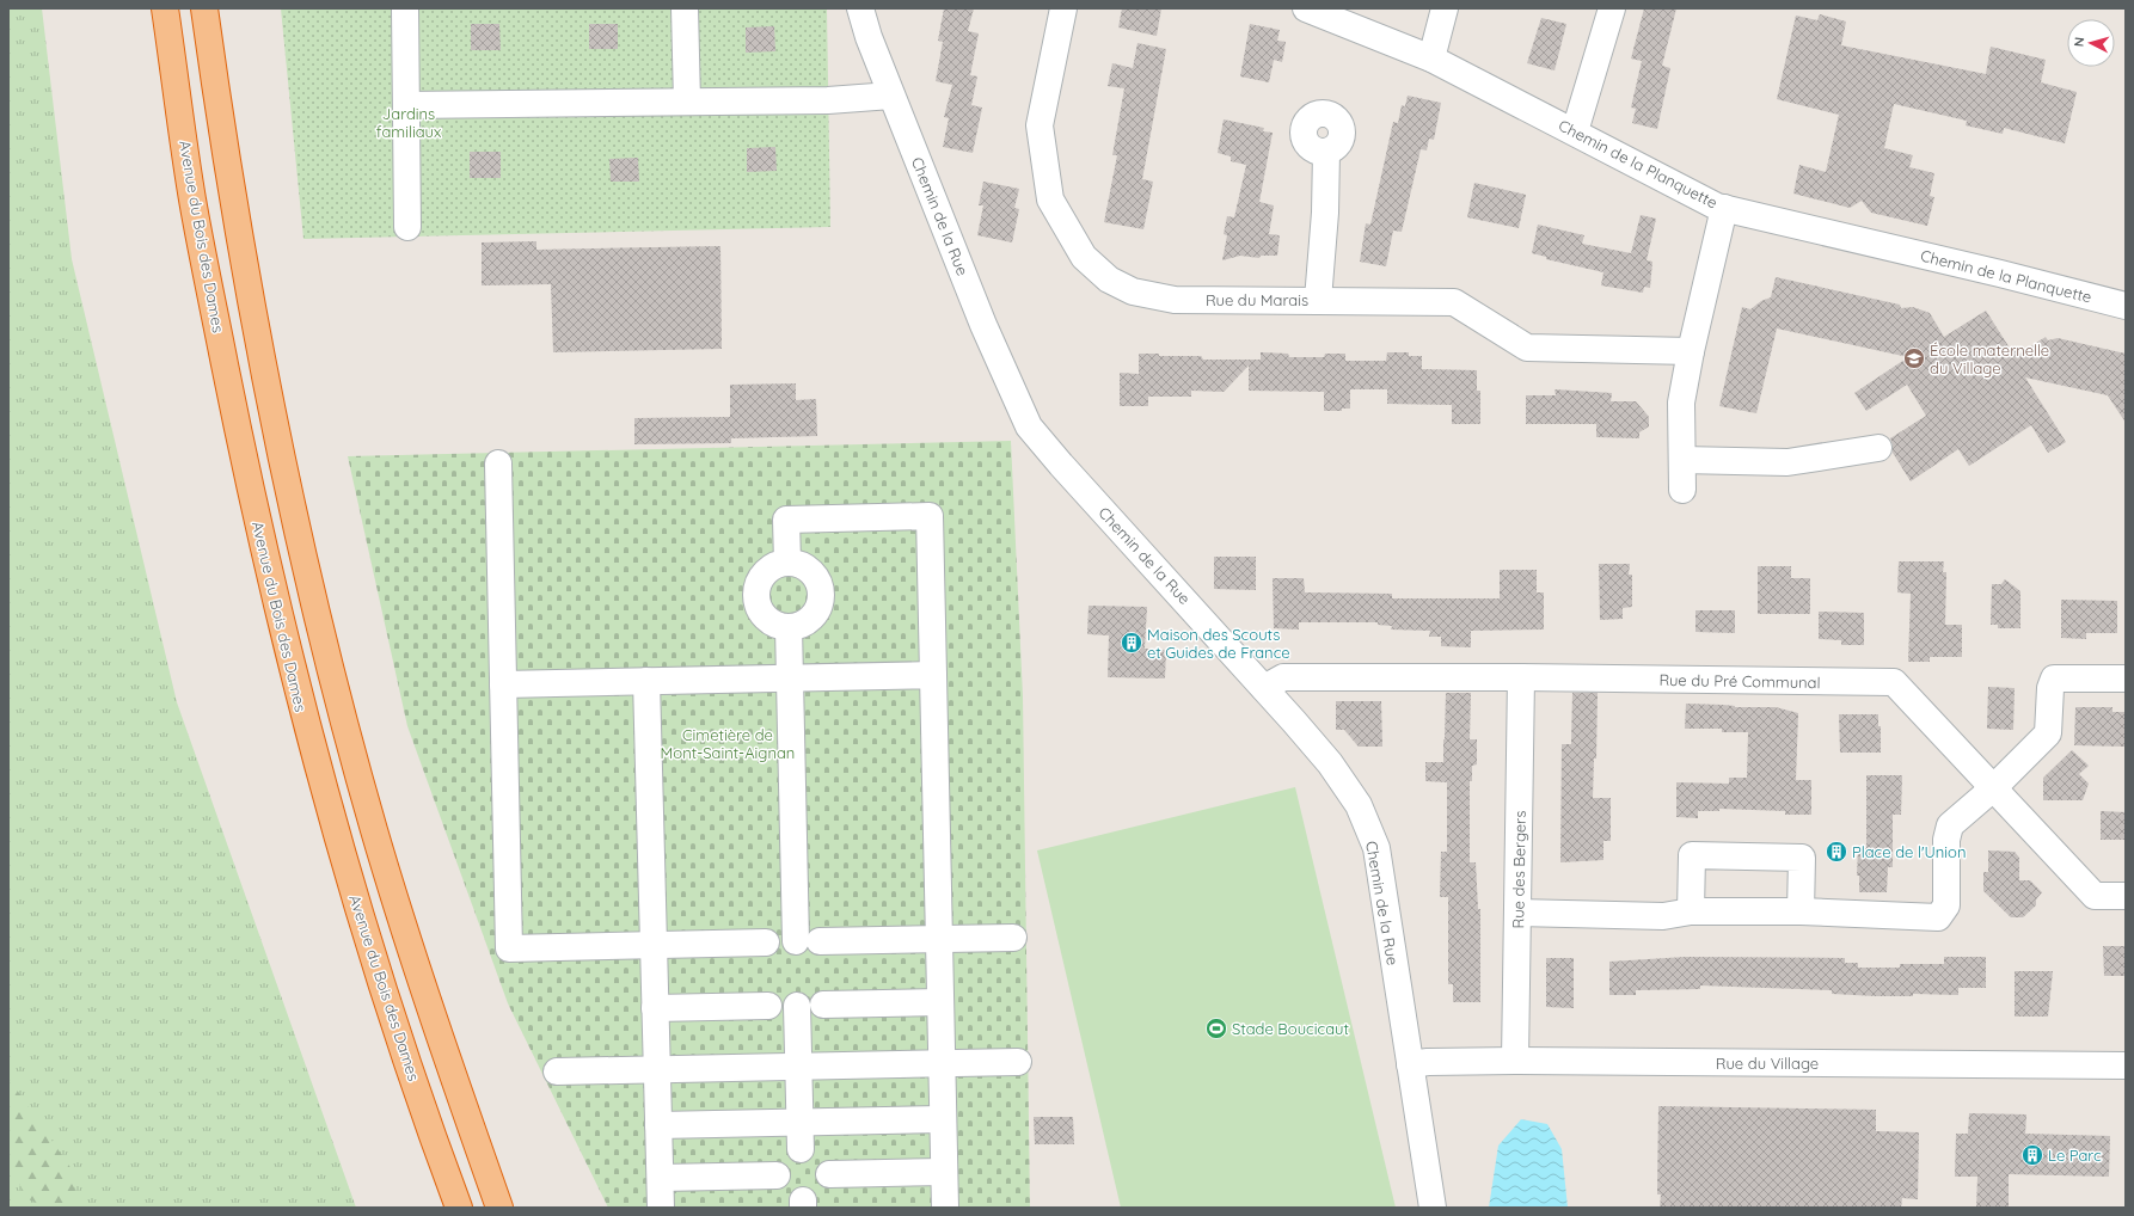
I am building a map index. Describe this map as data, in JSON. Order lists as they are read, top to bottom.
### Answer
{
  "streets": {
    "highway": ["Avenue du Bois des Dames"],
    "street": [
      "Chemin de la Planquette",
      "Chemin de la Rue",
      "Rue du Marais",
      "Rue du Pré Communal",
      "Rue des Bergers",
      "Rue du Village"
    ]
  },
  "crossings": [
    ["Chemin de la Rue", "Rue du Pré Communal"],
    ["Chemin de la Rue", "Rue du Village"],
    ["Rue du Pré Communal", "Rue des Bergers"],
    ["Rue des Bergers", "Rue du Village"]
  ],
  "parks": ["Jardins familiaux", "Cimetière de Mont-Saint-Aignan"],
  "places": {
    "school or university": ["École maternelle du Village"],
    "building": ["Maison des Scouts et Guides de France", "Place de l'Union", "Le Parc"],
    "sports": ["Stade Boucicaut"]
  },
  "north": "left"
}
